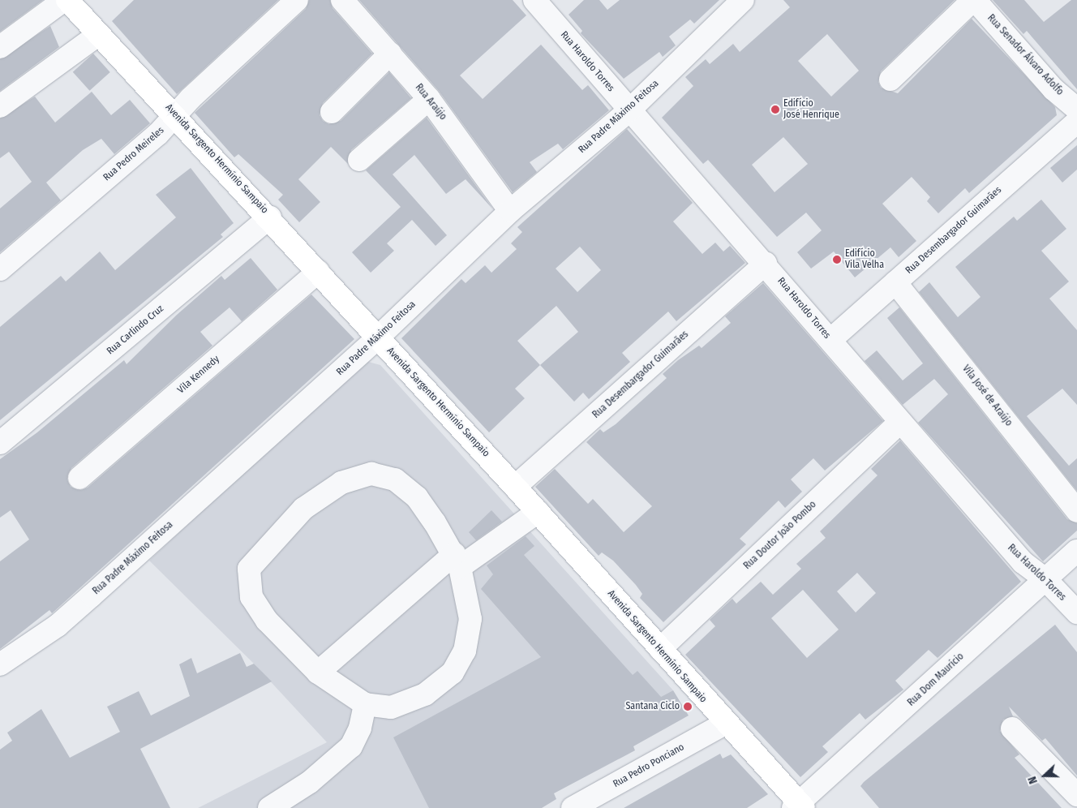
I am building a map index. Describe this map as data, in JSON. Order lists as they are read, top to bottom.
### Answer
{
  "streets": {
    "main road": ["Avenida Sargento Hermínio Sampaio"],
    "street": [
      "Rua Senador Álvaro Adolfo",
      "Rua Haroldo Torres",
      "Rua Araújo",
      "Rua Padre Máximo Feitosa",
      "Rua Pedro Meireles",
      "Rua Desembargador Guimarães",
      "Rua Carlindo Cruz",
      "Vila Kennedy",
      "Vila José de Araújo",
      "Rua Doutor João Pombo",
      "Rua Dom Maurício",
      "Rua Pedro Ponciano"
    ]
  },
  "crossings": [
    ["Rua Haroldo Torres", "Rua Padre Máximo Feitosa"],
    ["Rua Haroldo Torres", "Rua Desembargador Guimarães"],
    ["Rua Haroldo Torres", "Rua Doutor João Pombo"],
    ["Rua Haroldo Torres", "Rua Dom Maurício"],
    ["Rua Araújo", "Rua Padre Máximo Feitosa"],
    ["Rua Padre Máximo Feitosa", "Avenida Sargento Hermínio Sampaio"],
    ["Rua Pedro Meireles", "Avenida Sargento Hermínio Sampaio"],
    ["Avenida Sargento Hermínio Sampaio", "Rua Desembargador Guimarães"],
    ["Avenida Sargento Hermínio Sampaio", "Rua Carlindo Cruz"],
    ["Avenida Sargento Hermínio Sampaio", "Vila Kennedy"],
    ["Avenida Sargento Hermínio Sampaio", "Rua Doutor João Pombo"],
    ["Avenida Sargento Hermínio Sampaio", "Rua Dom Maurício"],
    ["Avenida Sargento Hermínio Sampaio", "Rua Pedro Ponciano"],
    ["Rua Desembargador Guimarães", "Vila José de Araújo"]
  ],
  "places": ["Edifício José Henrique", "Edifício Vila Velha", "Santana Ciclo"],
  "north": "left"
}
